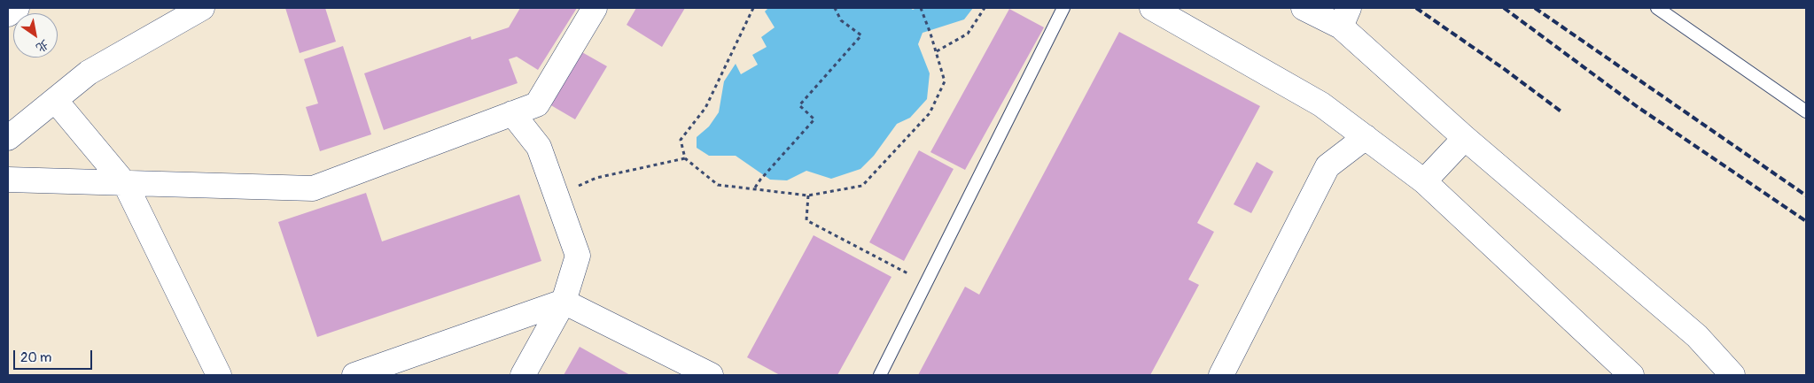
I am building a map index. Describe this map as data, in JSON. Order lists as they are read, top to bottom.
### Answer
{
  "scale_bar": "20 m",
  "north": "bottom right"
}
